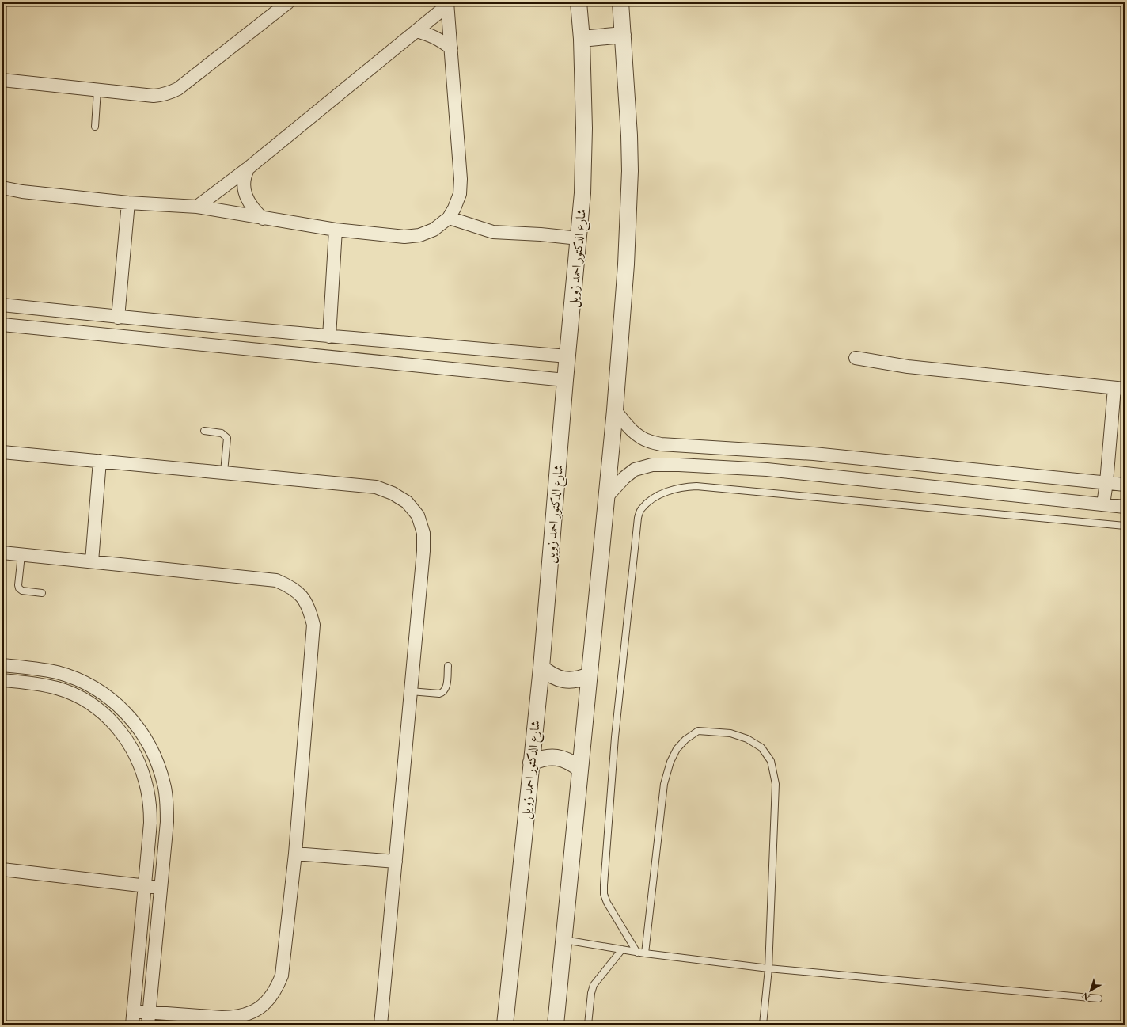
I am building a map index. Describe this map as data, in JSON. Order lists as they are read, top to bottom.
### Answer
{
  "streets": {
    "street": ["شارع الدكتور احمد زويل"]
  },
  "north": "bottom left"
}
